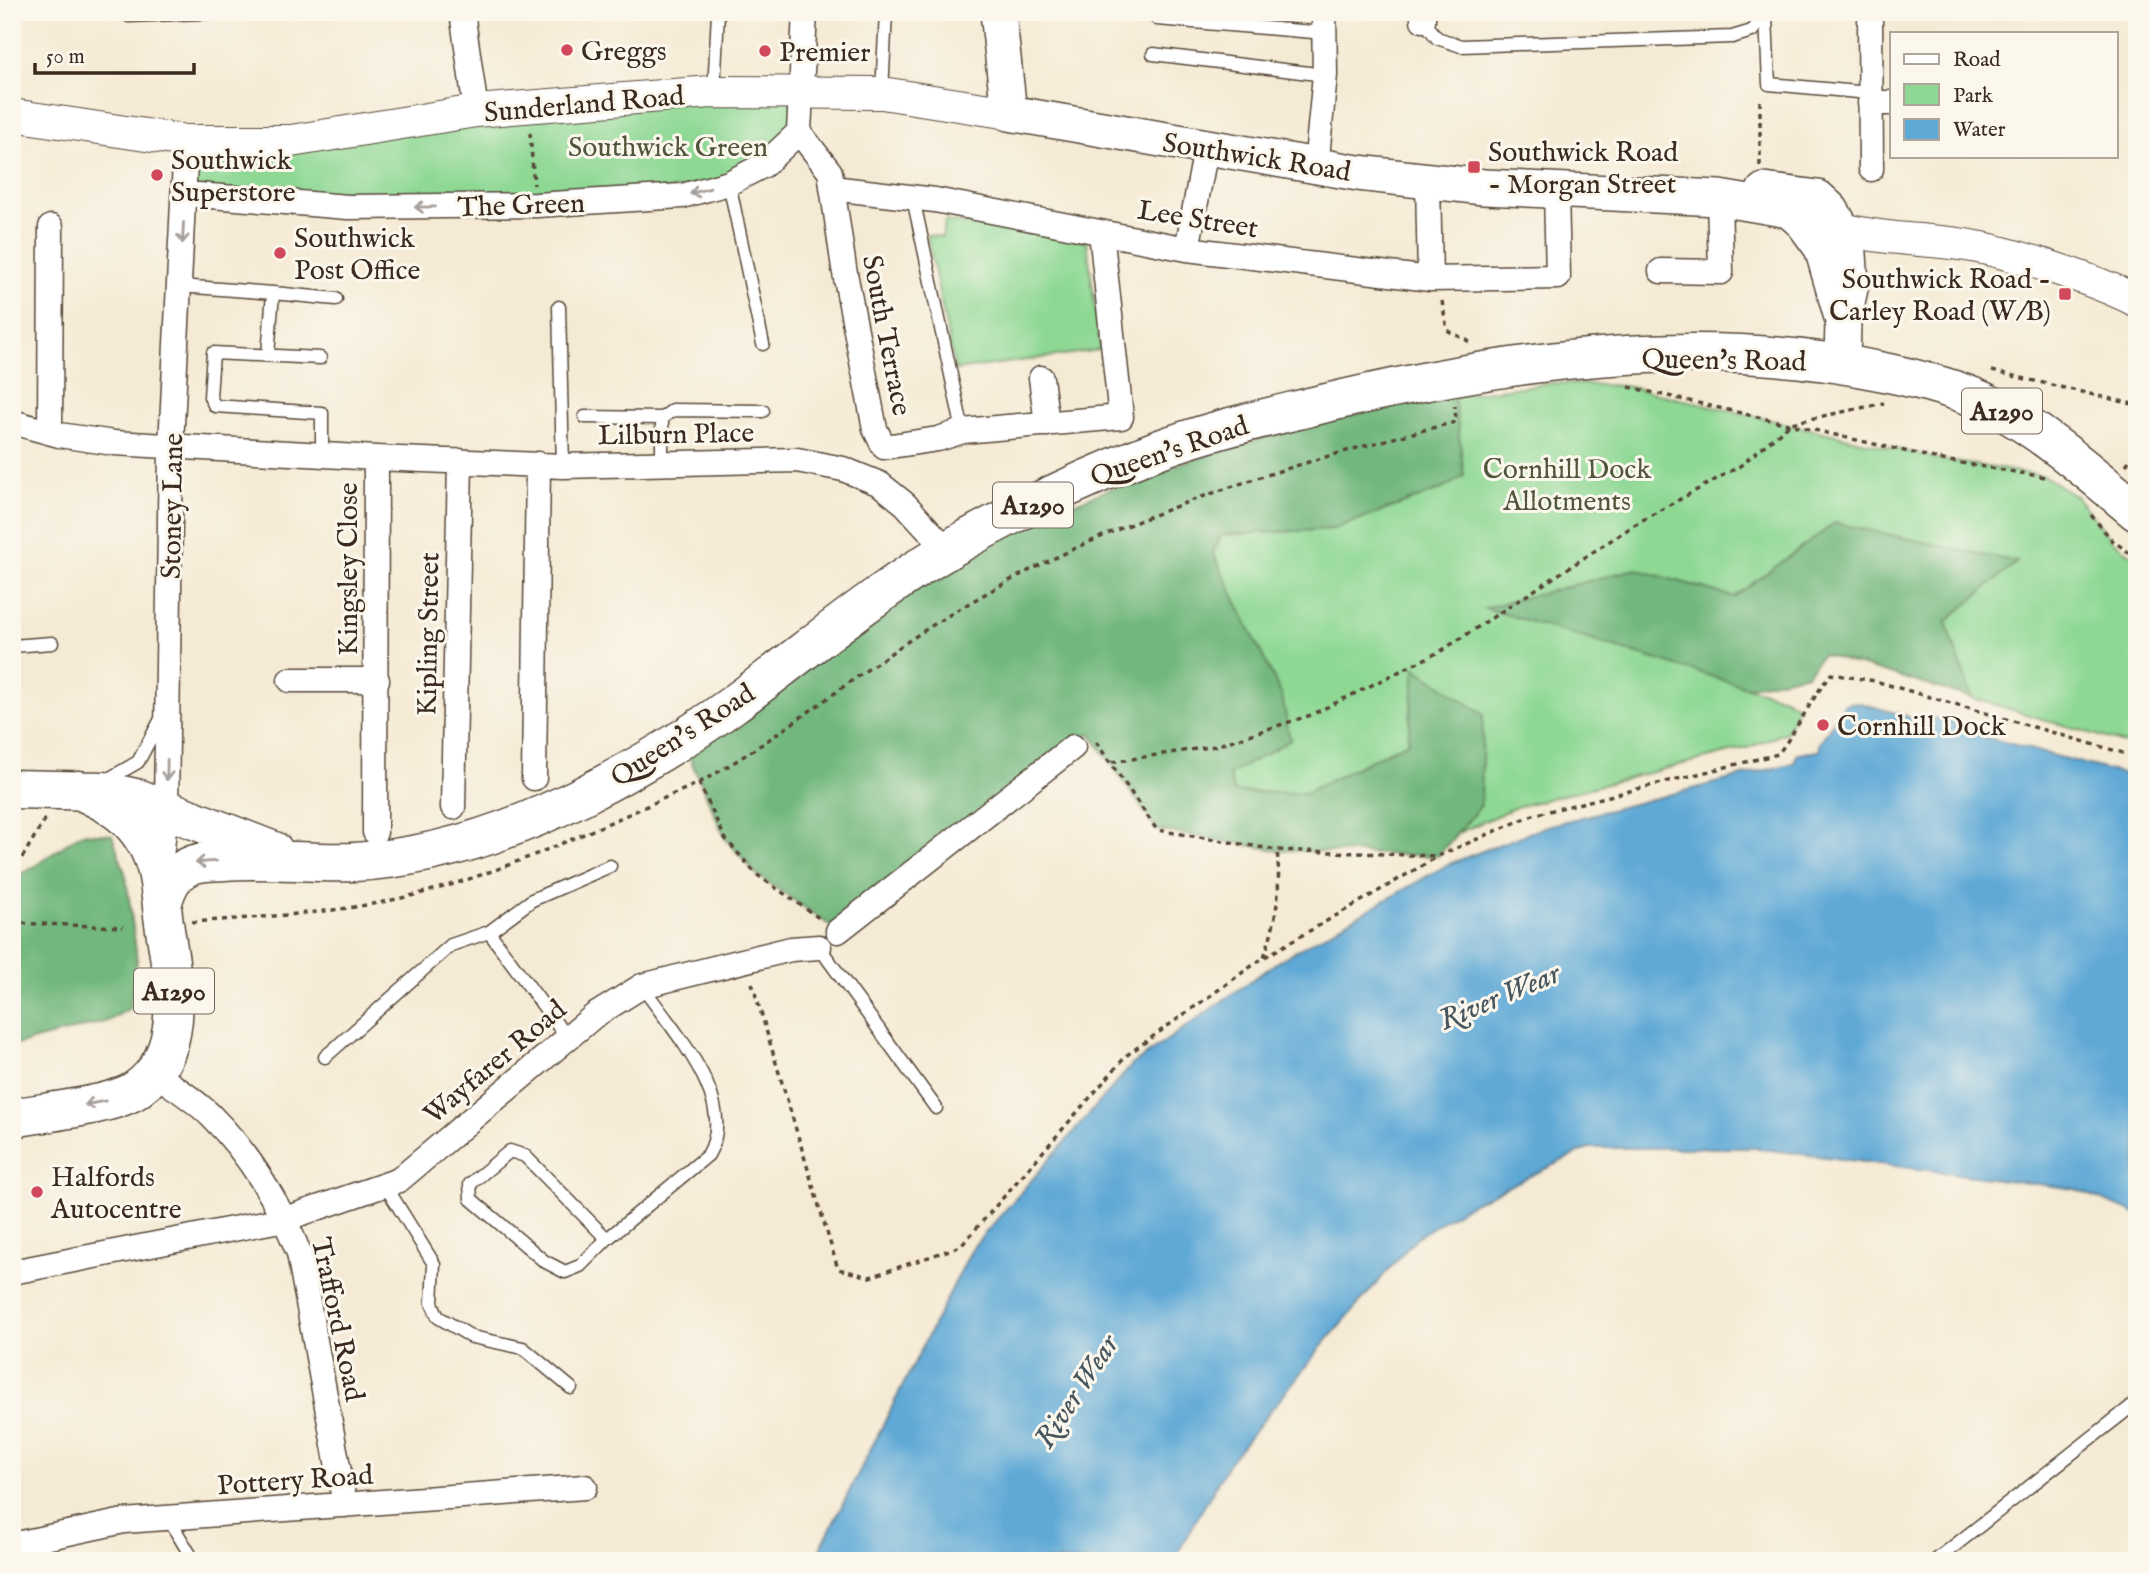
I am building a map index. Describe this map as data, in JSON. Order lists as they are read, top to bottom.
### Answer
{
  "streets": {
    "main road": [
      "Southwick Road",
      "Queen's Road",
      "A1290",
      "Stoney Lane"
    ],
    "street": [
      "Sunderland Road",
      "The Green",
      "Lee Street",
      "South Terrace",
      "Lilburn Place",
      "Kingsley Close",
      "Kipling Street",
      "Wayfarer Road",
      "Trafford Road",
      "Pottery Road"
    ]
  },
  "crossings": [
    ["Sunderland Road", "Southwick Road"],
    ["Sunderland Road", "Stoney Lane"],
    ["Southwick Road", "Lee Street"],
    ["The Green", "South Terrace"],
    ["The Green", "Stoney Lane"],
    ["Lee Street", "South Terrace"],
    ["Queen's Road", "A1290"],
    ["Queen's Road", "Lilburn Place"],
    ["A1290", "Stoney Lane"],
    ["A1290", "Trafford Road"],
    ["Lilburn Place", "Stoney Lane"],
    ["Lilburn Place", "Kingsley Close"],
    ["Lilburn Place", "Kipling Street"],
    ["Stoney Lane", "Trafford Road"],
    ["Wayfarer Road", "Trafford Road"],
    ["Trafford Road", "Pottery Road"]
  ],
  "one_way": ["The Green"],
  "water": ["River Wear"],
  "parks": ["Southwick Green", "Cornhill Dock Allotments"],
  "places": {
    "other": [
      "Greggs",
      "Premier",
      "Southwick Superstore",
      "Southwick Post Office",
      "Cornhill Dock",
      "Halfords Autocentre"
    ],
    "transit": ["Southwick Road - Morgan Street", "Southwick Road - Carley Road (W/B)"]
  },
  "legend": ["Road", "Park", "Water"],
  "scale_bar": "50 m"
}
